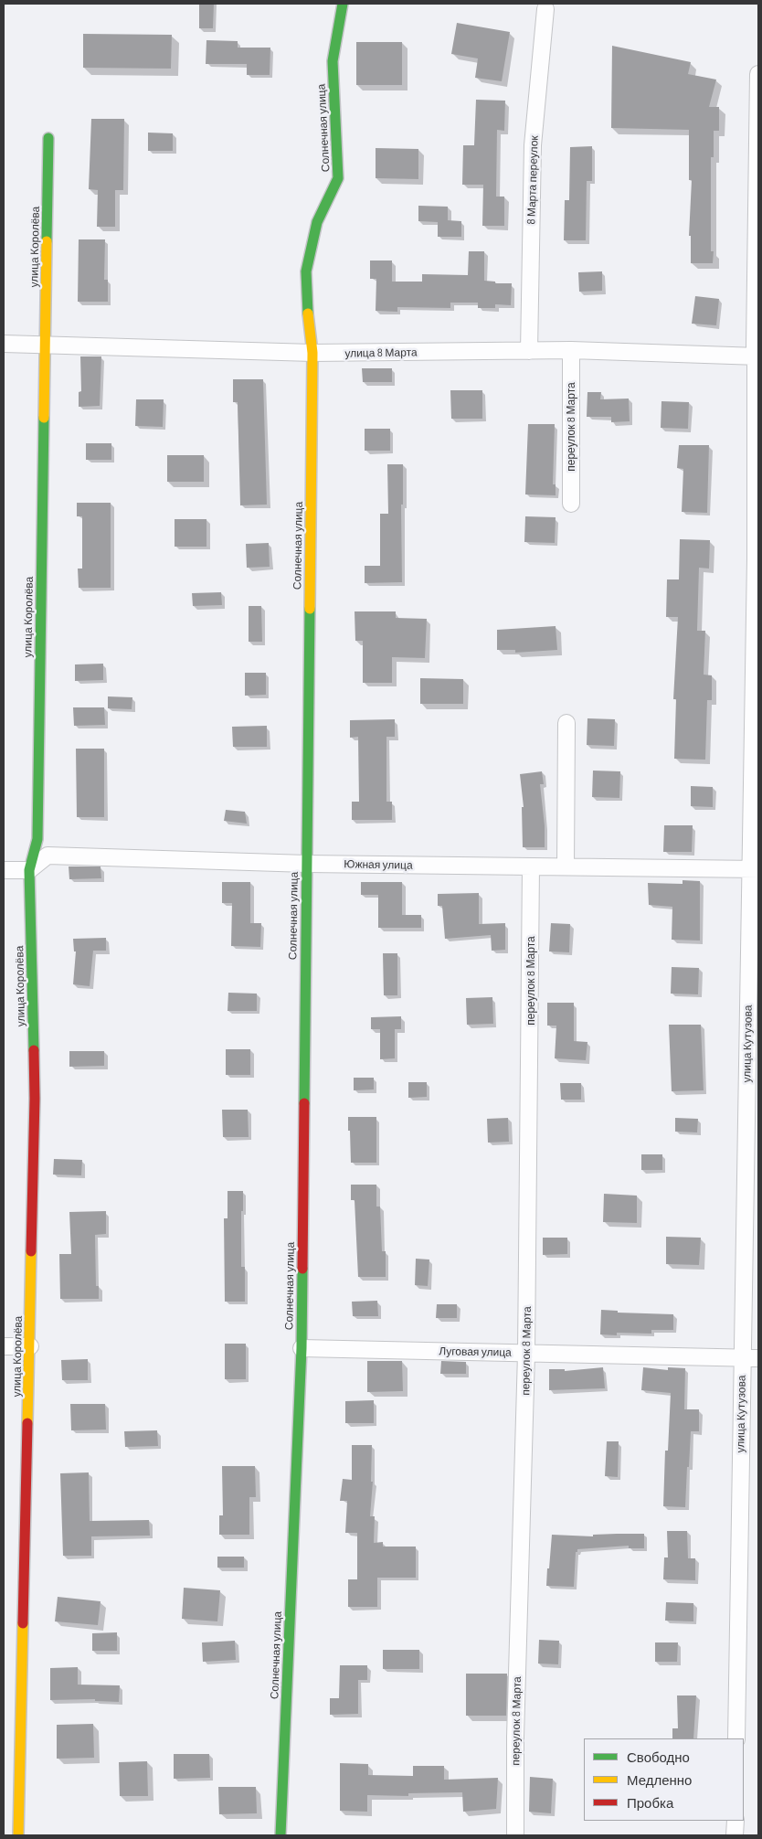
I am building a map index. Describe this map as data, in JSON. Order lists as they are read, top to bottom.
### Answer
{
  "streets": {
    "street": [
      "Солнечная улица",
      "8 Марта переулок",
      "улица Королёва",
      "улица 8 Марта",
      "переулок 8 Марта",
      "Южная улица",
      "улица Кутузова",
      "Луговая улица"
    ]
  },
  "crossings": [
    ["Солнечная улица", "улица 8 Марта"],
    ["Солнечная улица", "Южная улица"],
    ["Солнечная улица", "Луговая улица"],
    ["8 Марта переулок", "улица 8 Марта"],
    ["улица Королёва", "улица 8 Марта"],
    ["улица Королёва", "Южная улица"],
    ["улица 8 Марта", "переулок 8 Марта"],
    ["улица 8 Марта", "улица Кутузова"],
    ["переулок 8 Марта", "Южная улица"],
    ["переулок 8 Марта", "Луговая улица"],
    ["Южная улица", "улица Кутузова"],
    ["улица Кутузова", "Луговая улица"]
  ],
  "legend": ["Свободно", "Медленно", "Пробка"]
}
